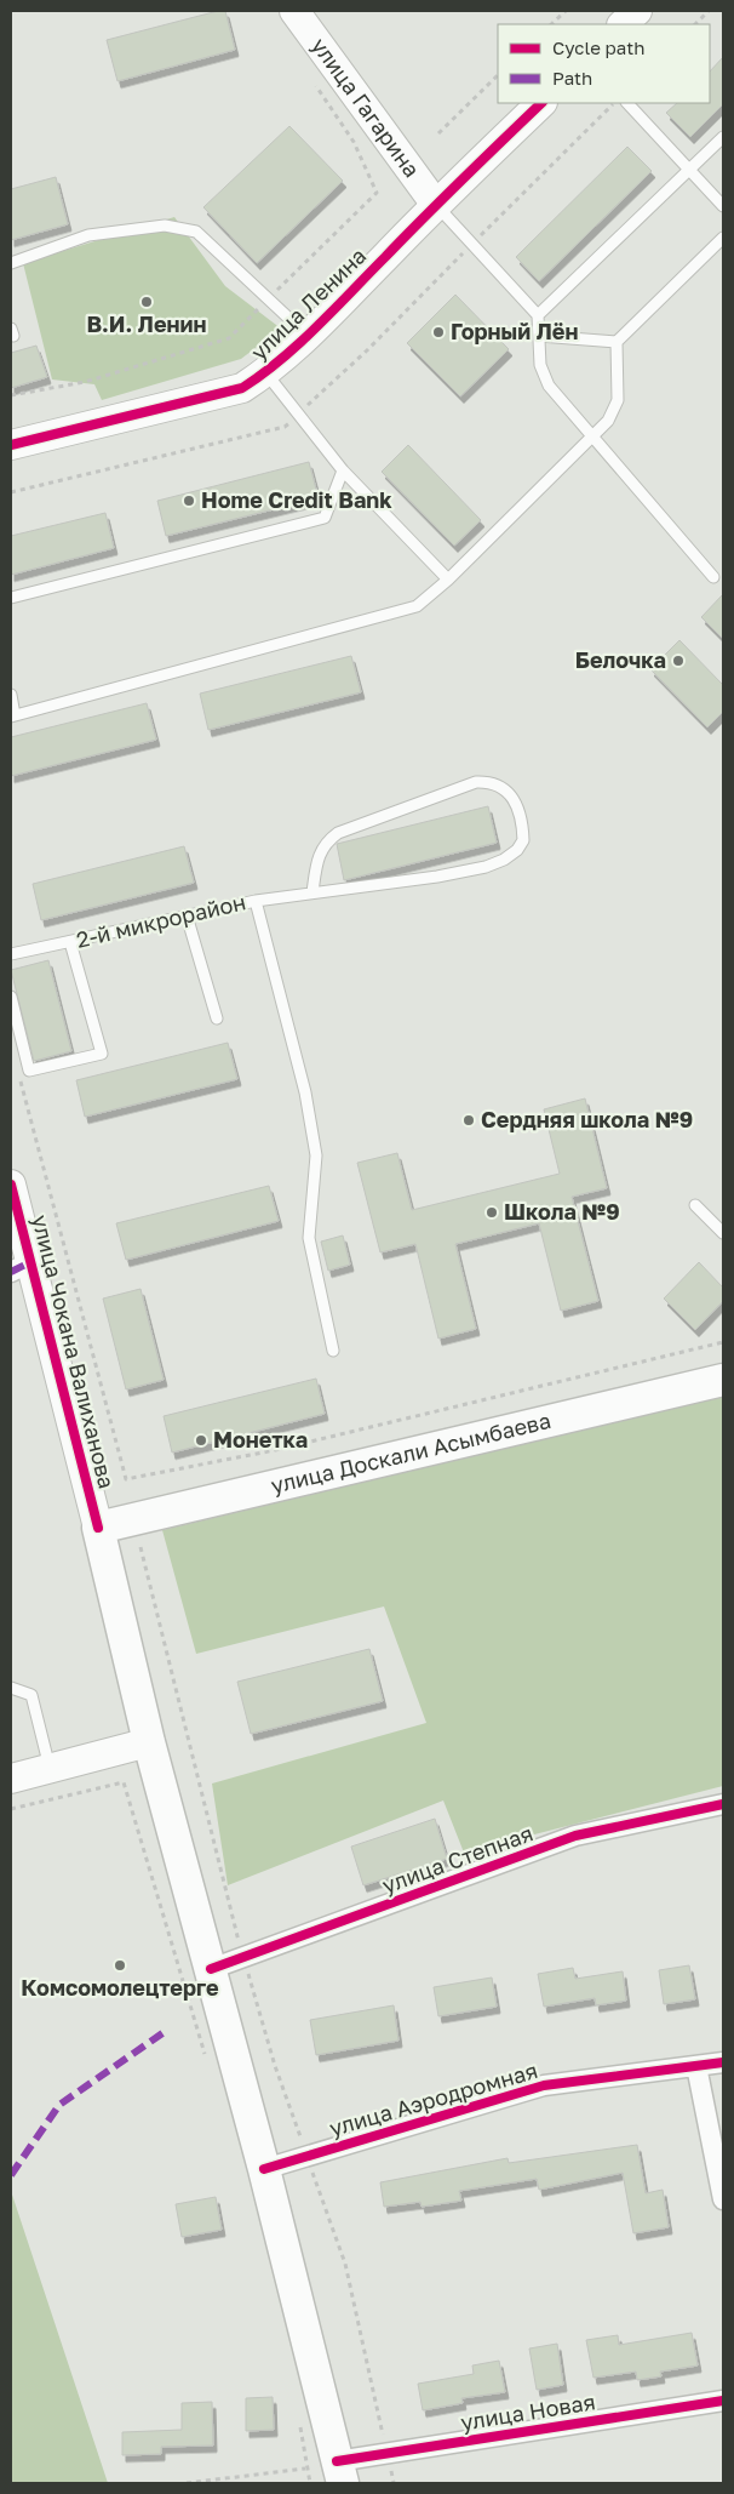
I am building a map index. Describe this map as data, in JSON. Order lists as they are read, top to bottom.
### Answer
{
  "streets": {
    "main road": ["улица Чокана Валиханова", "улица Доскали Асымбаева"],
    "street": [
      "улица Гагарина",
      "улица Ленина",
      "улица Степная",
      "улица Аэродромная",
      "улица Новая"
    ],
    "lane": ["2-й микрорайон"]
  },
  "crossings": [
    ["улица Гагарина", "улица Ленина"],
    ["улица Чокана Валиханова", "улица Доскали Асымбаева"],
    ["улица Чокана Валиханова", "улица Степная"],
    ["улица Чокана Валиханова", "улица Аэродромная"],
    ["улица Чокана Валиханова", "улица Новая"]
  ],
  "places": [
    "В.И. Ленин",
    "Горный Лён",
    "Home Credit Bank",
    "Белочка",
    "Сердняя школа №9",
    "Школа №9",
    "Монетка",
    "Комсомолецтерге"
  ],
  "legend": ["Cycle path", "Path"]
}
